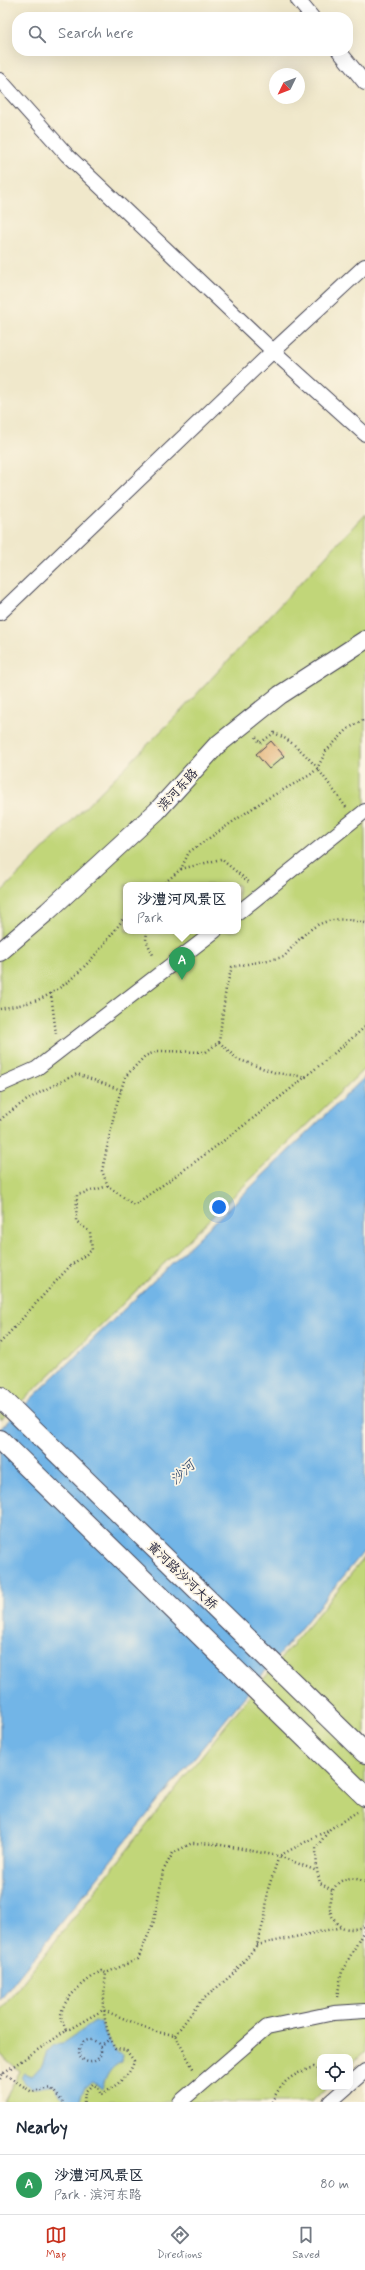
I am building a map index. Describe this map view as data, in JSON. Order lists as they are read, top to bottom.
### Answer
{
  "streets": {
    "main road": ["黄河路沙河大桥"],
    "street": ["滨河东路"]
  },
  "water": ["沙河"],
  "north": "bottom left",
  "page": {
    "search": "Search here",
    "popup": ["沙澧河风景区", "Park"],
    "pins": "A",
    "heading": "Nearby",
    "list": [
      {
        "mark": "A",
        "name": "沙澧河风景区",
        "note": "Park · 滨河东路",
        "value": "80 m"
      }
    ],
    "nav": ["Map", "Directions", "Saved"]
  }
}
